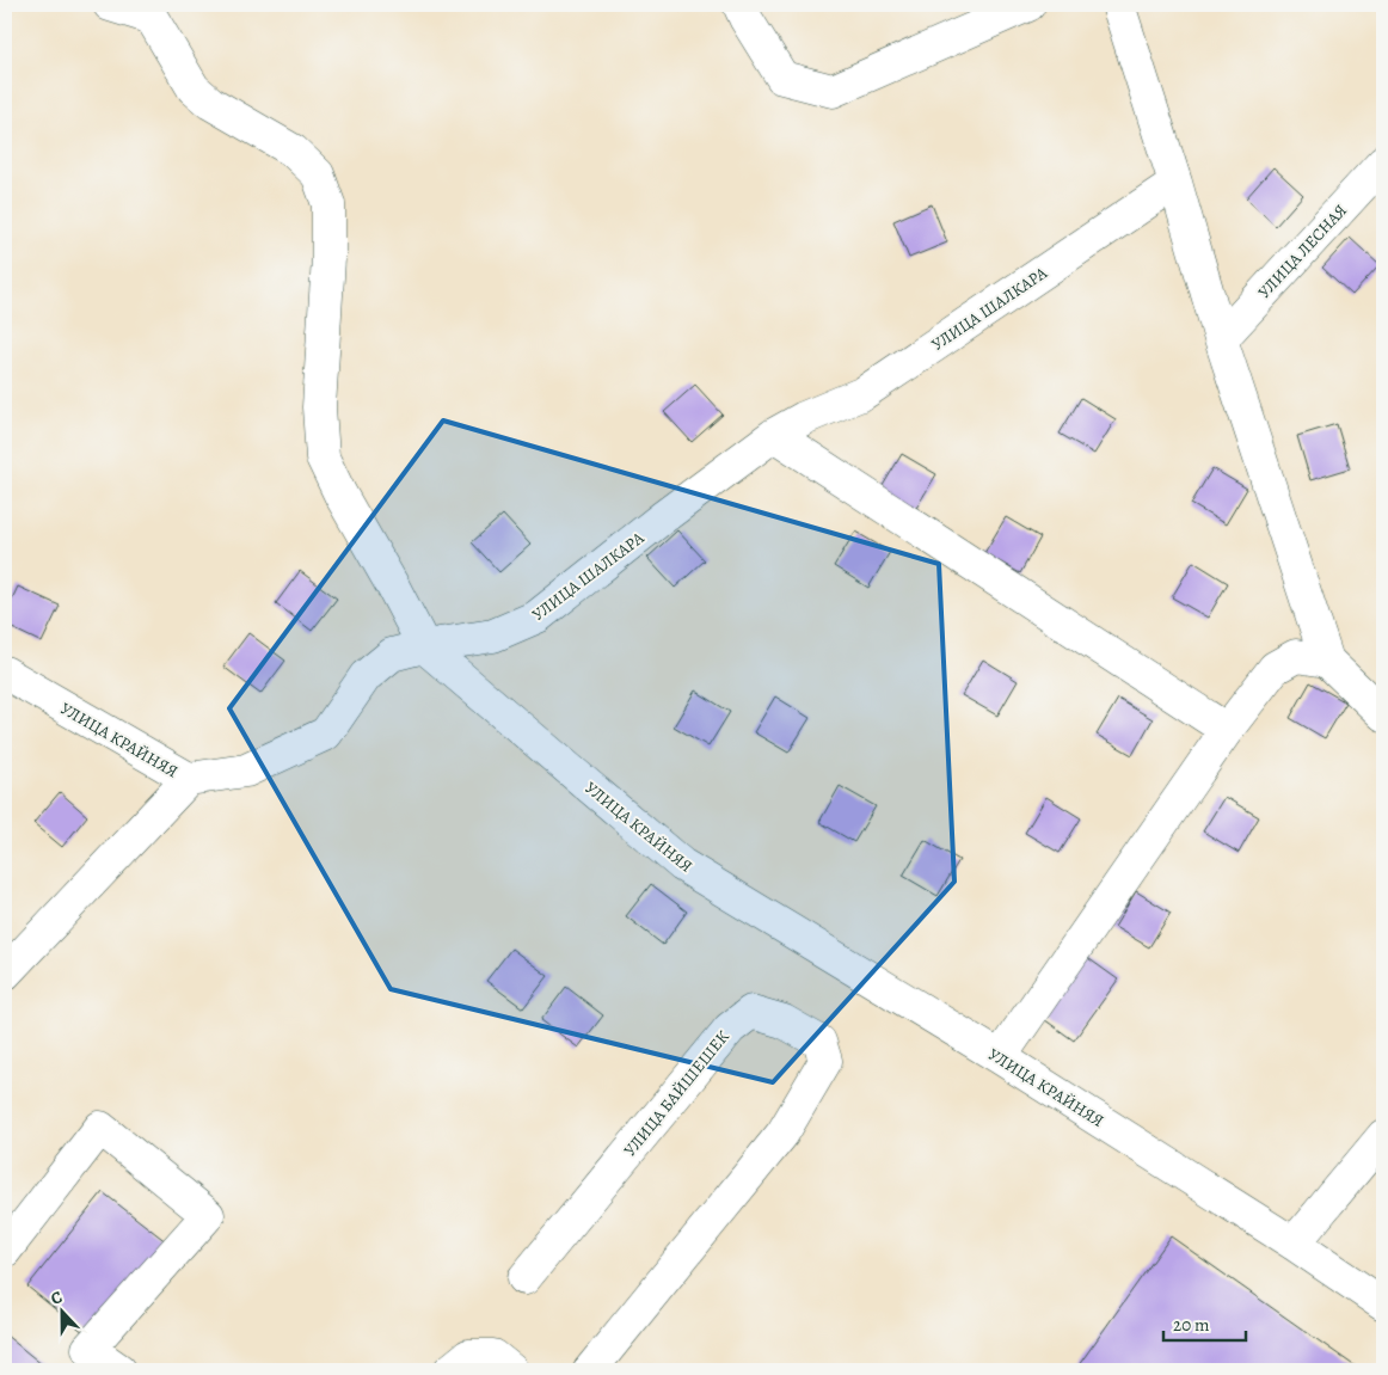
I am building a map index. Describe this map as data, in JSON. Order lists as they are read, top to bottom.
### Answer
{
  "streets": {
    "street": [
      "УЛИЦА ЛЕСНАЯ",
      "УЛИЦА ШАЛКАРА",
      "УЛИЦА КРАЙНЯЯ",
      "УЛИЦА БАЙШЕШЕК"
    ]
  },
  "crossings": [
    ["УЛИЦА ШАЛКАРА", "УЛИЦА КРАЙНЯЯ"]
  ],
  "scale_bar": "20 m",
  "north": "top"
}
